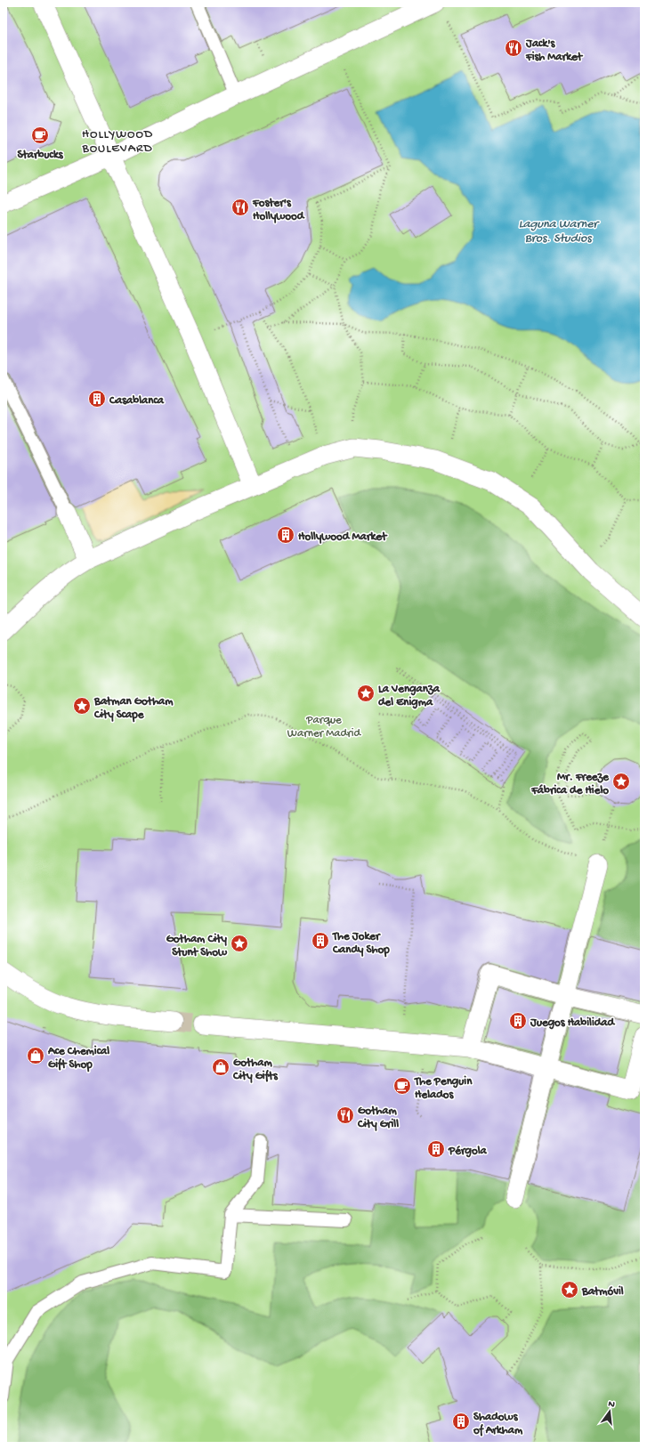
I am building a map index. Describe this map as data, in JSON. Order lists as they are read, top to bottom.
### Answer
{
  "districts": ["HOLLYWOOD BOULEVARD"],
  "water": ["Laguna Warner Bros. Studios"],
  "parks": ["Parque Warner Madrid"],
  "places": {
    "restaurant": ["Jack's Fish Market", "Foster's Hollywood", "Gotham City Grill"],
    "cafe": ["Starbucks", "The Penguin Helados"],
    "building": [
      "Casablanca",
      "Hollywood Market",
      "The Joker Candy Shop",
      "Juegos Habilidad",
      "Pérgola",
      "Shadows of Arkham"
    ],
    "place": [
      "La Venganza del Enigma",
      "Batman Gotham City Scape",
      "Mr. Freeze Fábrica de Hielo",
      "Gotham City Stunt Show",
      "Batmóvil"
    ],
    "shop": ["Ace Chemical Gift Shop", "Gotham City Gifts"]
  },
  "north": "top"
}
